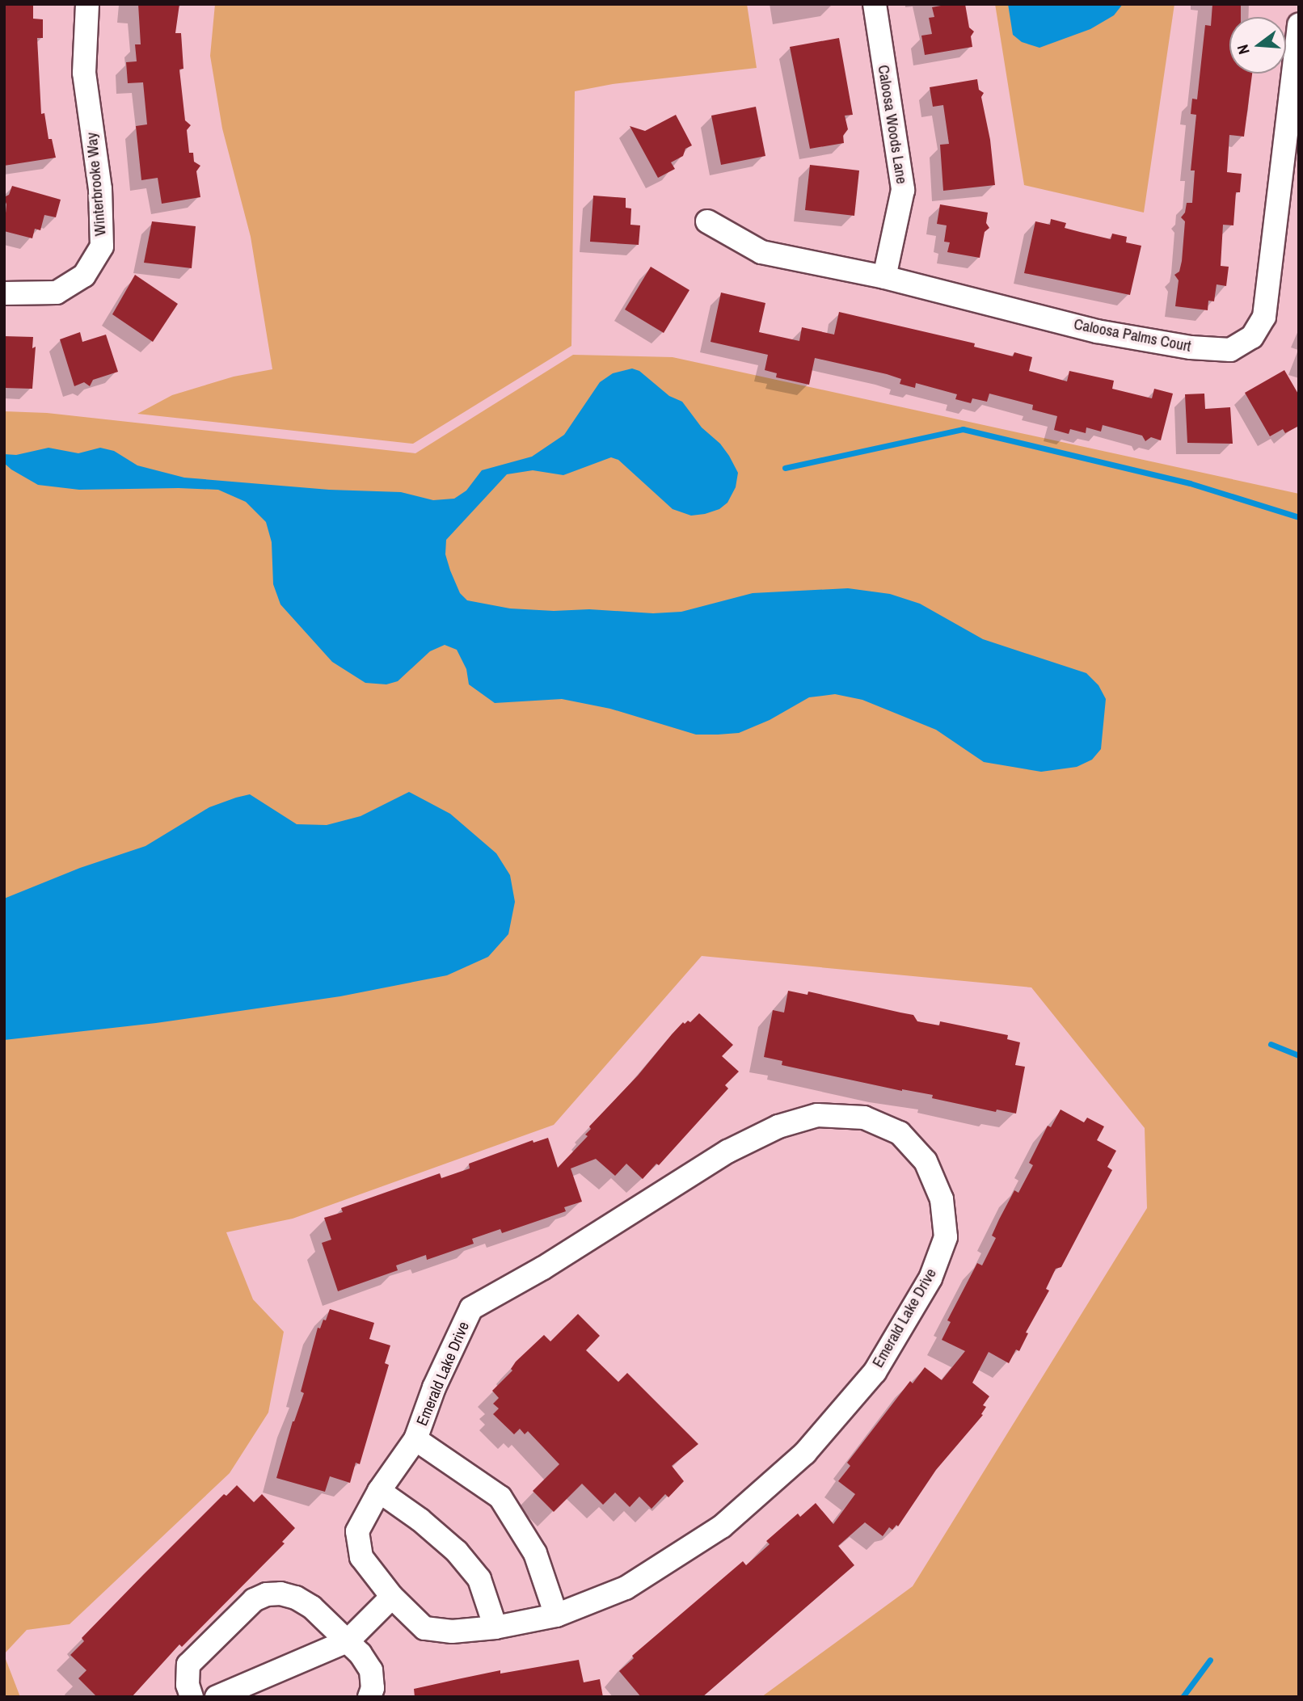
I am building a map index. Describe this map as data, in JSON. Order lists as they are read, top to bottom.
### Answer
{
  "streets": {
    "street": [
      "Caloosa Woods Lane",
      "Winterbrooke Way",
      "Caloosa Palms Court",
      "Emerald Lake Drive"
    ]
  },
  "crossings": [
    ["Caloosa Woods Lane", "Caloosa Palms Court"]
  ],
  "north": "left"
}
